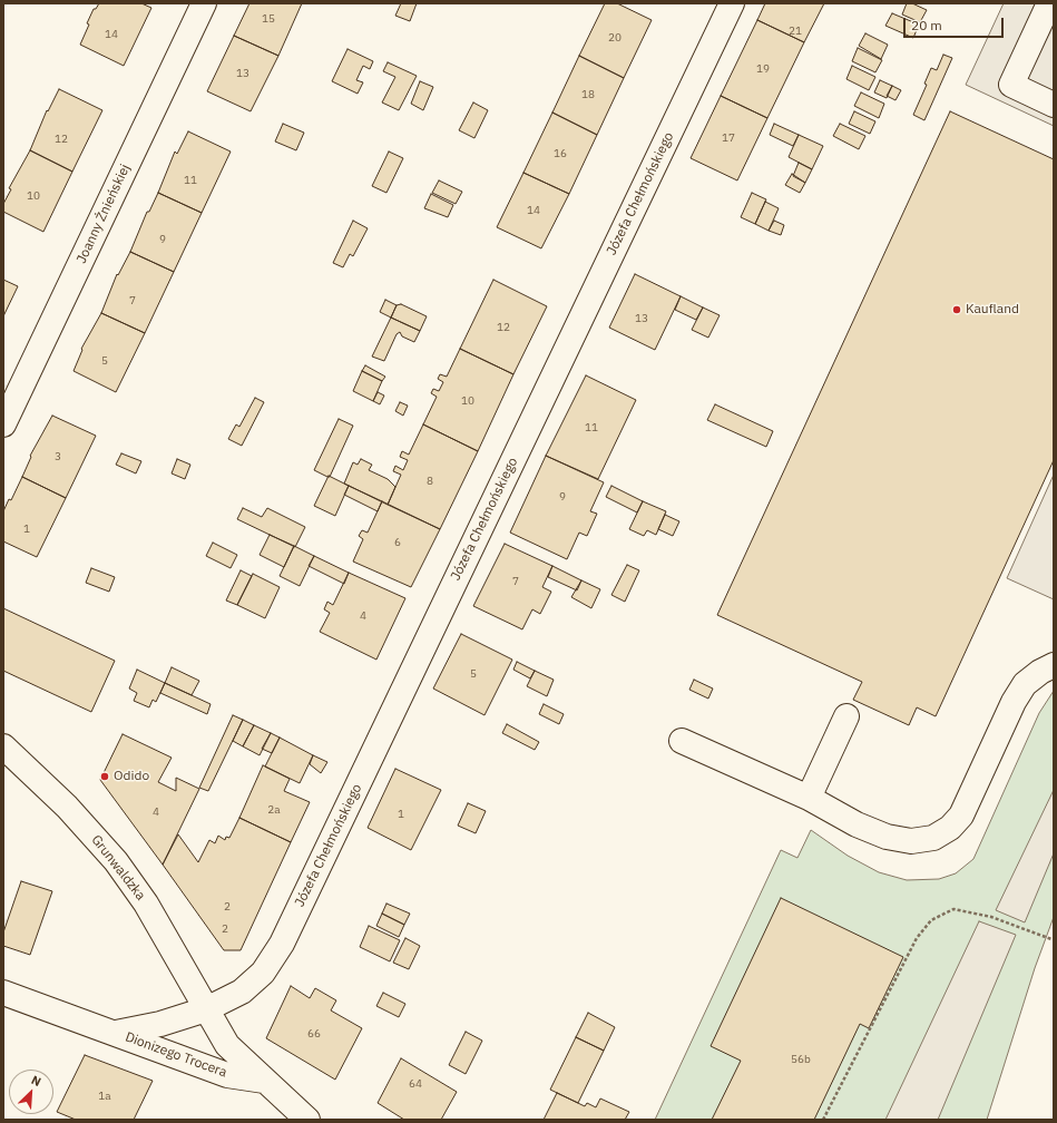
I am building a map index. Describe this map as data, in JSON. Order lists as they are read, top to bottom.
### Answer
{
  "streets": {
    "street": [
      "Józefa Chełmońskiego",
      "Joanny Żnieńskiej",
      "Grunwaldzka",
      "Dionizego Trocera"
    ]
  },
  "crossings": [
    ["Józefa Chełmońskiego", "Grunwaldzka"],
    ["Józefa Chełmońskiego", "Dionizego Trocera"],
    ["Grunwaldzka", "Dionizego Trocera"]
  ],
  "places": ["Kaufland", "Odido"],
  "house_numbers": [
    "15",
    "21",
    "14",
    "20",
    "19",
    "13",
    "18",
    "17",
    "12",
    "16",
    "11",
    "10",
    "14",
    "9",
    "7",
    "13",
    "12",
    "5",
    "10",
    "11",
    "3",
    "8",
    "9",
    "1",
    "6",
    "7",
    "4",
    "5",
    "2a",
    "4",
    "1",
    "2",
    "2",
    "66",
    "56b",
    "64",
    "1a"
  ],
  "scale_bar": "20 m",
  "north": "top right"
}
